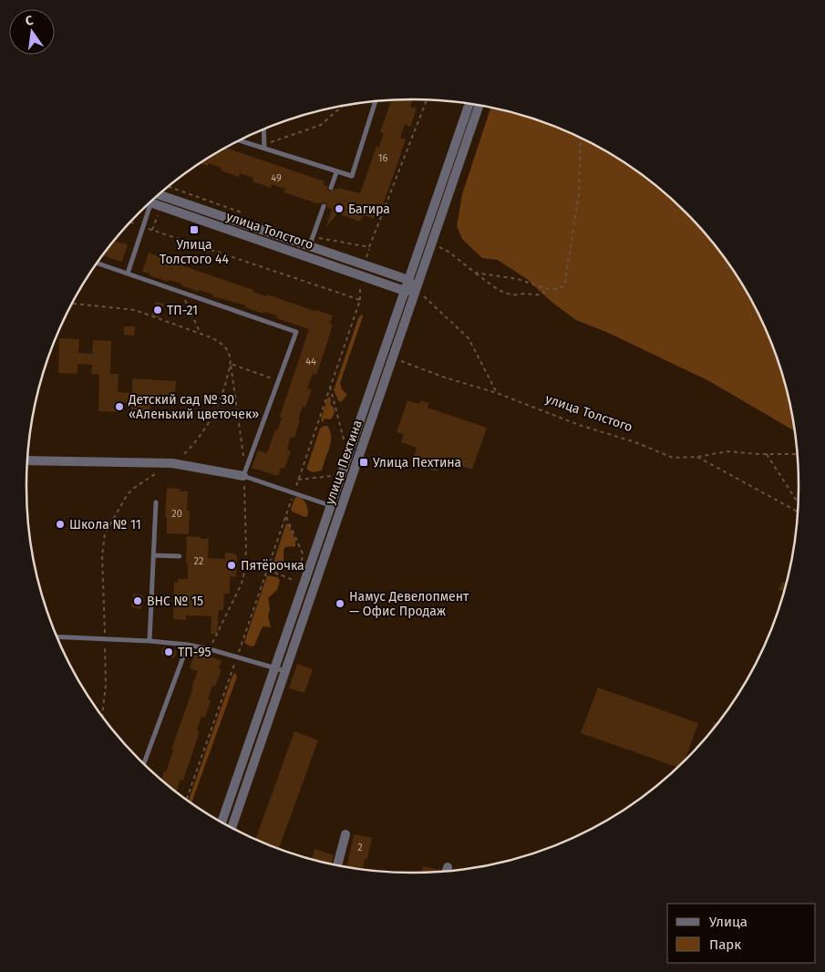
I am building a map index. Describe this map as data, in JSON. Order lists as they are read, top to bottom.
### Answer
{
  "streets": {
    "street": ["улица Толстого", "улица Пехтина"]
  },
  "crossings": [
    ["улица Толстого", "улица Пехтина"]
  ],
  "places": {
    "other": [
      "Багира",
      "ТП-21",
      "Детский сад № 30 «Аленький цветочек»",
      "Школа № 11",
      "Пятёрочка",
      "ВНС № 15",
      "Намус Девелопмент — Офис Продаж",
      "ТП-95"
    ],
    "transit": ["Улица Толстого 44", "Улица Пехтина"]
  },
  "house_numbers": [
    "16",
    "49",
    "44",
    "20",
    "22",
    "2"
  ],
  "legend": ["Улица", "Парк"],
  "north": "top"
}
